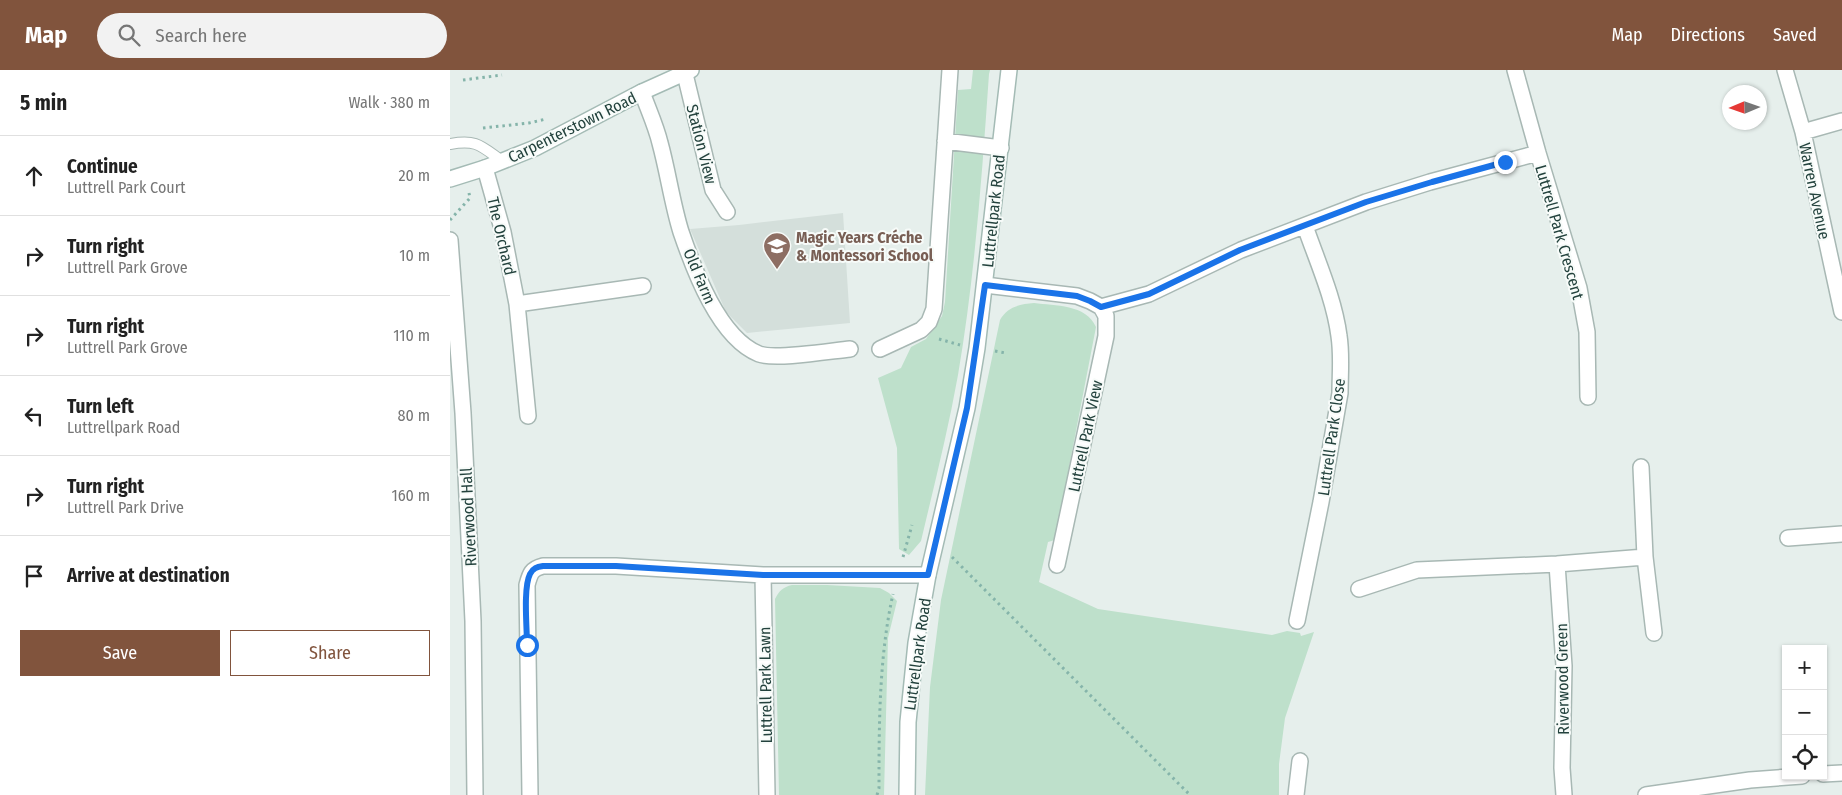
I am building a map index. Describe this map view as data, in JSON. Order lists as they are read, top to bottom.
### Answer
{
  "streets": {
    "street": [
      "Carpenterstown Road",
      "Station View",
      "Warren Avenue",
      "Luttrellpark Road",
      "Luttrell Park Crescent",
      "The Orchard",
      "Old Farm",
      "Luttrell Park View",
      "Luttrell Park Close",
      "Riverwood Hall",
      "Riverwood Green",
      "Luttrell Park Lawn"
    ]
  },
  "crossings": [
    ["Carpenterstown Road", "Station View"],
    ["Carpenterstown Road", "The Orchard"],
    ["Carpenterstown Road", "Old Farm"]
  ],
  "places": {
    "school or university": ["Magic Years Créche & Montessori School"]
  },
  "north": "left",
  "page": {
    "header": "Map",
    "search": "Search here",
    "nav": ["Map", "Directions", "Saved"],
    "heading": ["5 min", "Walk · 380 m"],
    "list": [
      ["Continue", "Luttrell Park Court", "20 m"],
      ["Turn right", "Luttrell Park Grove", "10 m"],
      ["Turn right", "Luttrell Park Grove", "110 m"],
      ["Turn left", "Luttrellpark Road", "80 m"],
      ["Turn right", "Luttrell Park Drive", "160 m"],
      "Arrive at destination"
    ],
    "buttons": ["Save", "Share"],
    "map_buttons": ["+", "−"]
  }
}
